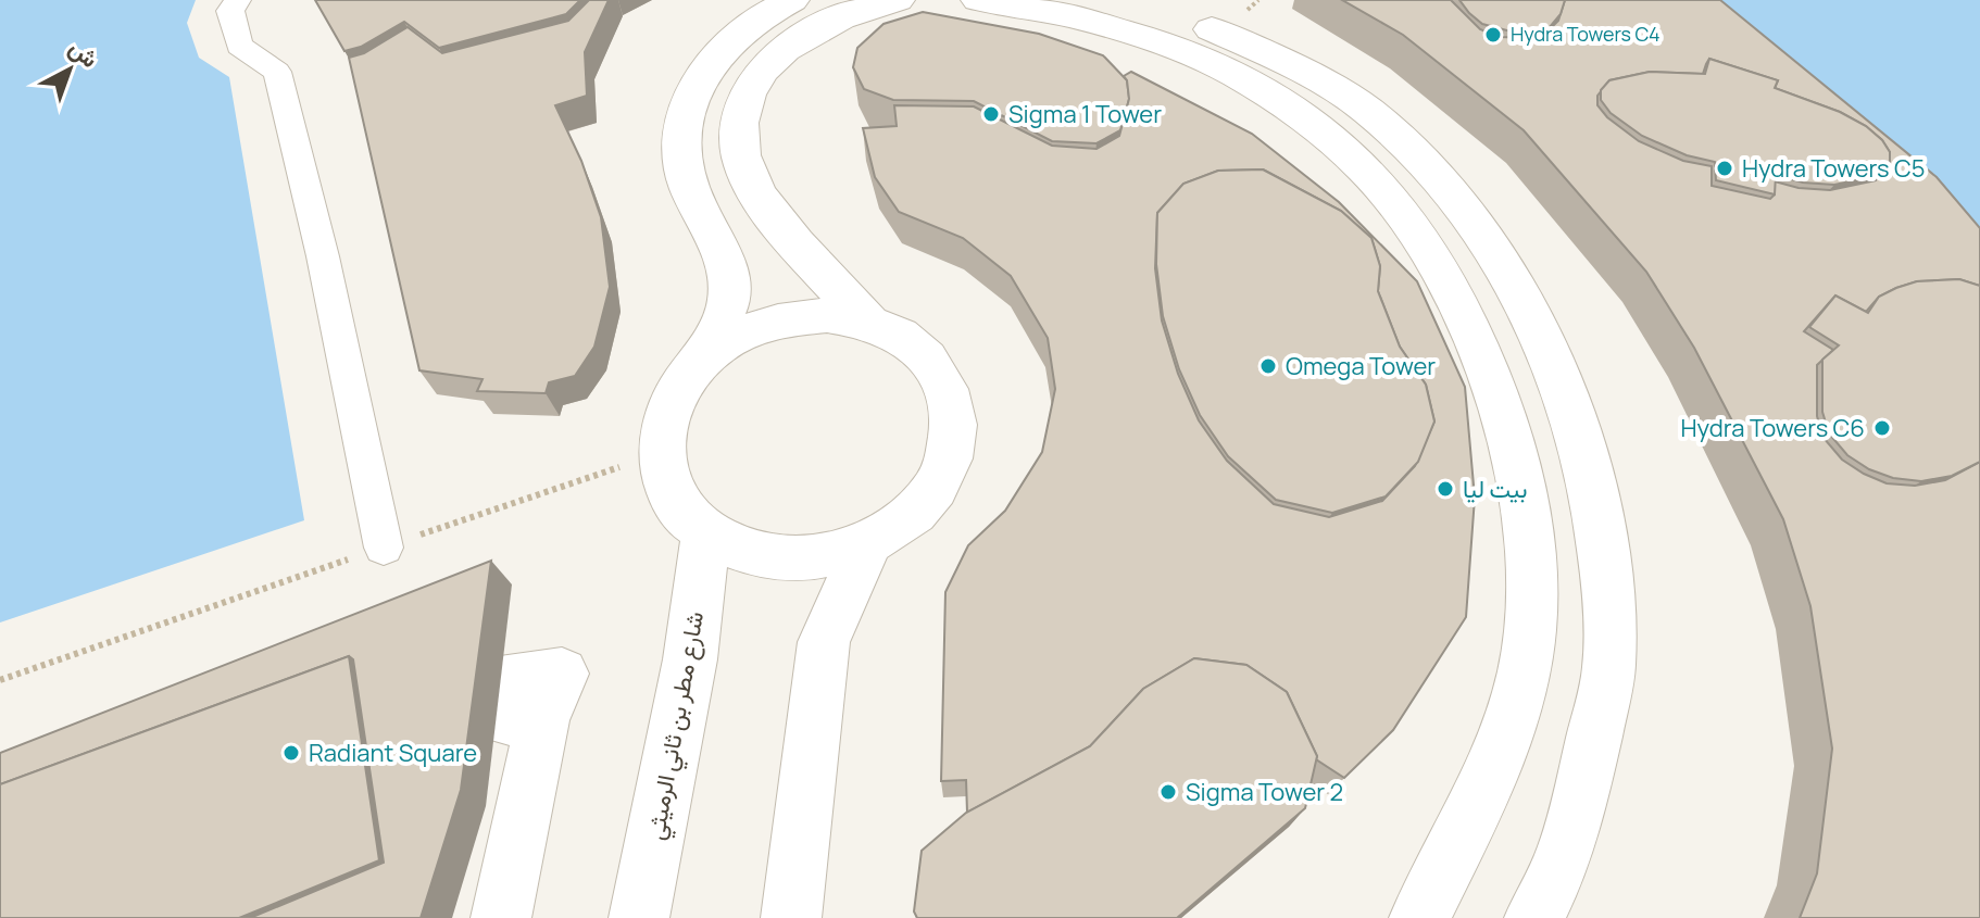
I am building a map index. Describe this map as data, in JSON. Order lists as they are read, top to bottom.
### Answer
{
  "streets": {
    "street": ["شارع مطر بن ثاني الرميثي"]
  },
  "places": [
    "Hydra Towers C4",
    "Sigma 1 Tower",
    "Hydra Towers C5",
    "Omega Tower",
    "Hydra Towers C6",
    "بيت ليا",
    "Radiant Square",
    "Sigma Tower 2"
  ],
  "north": "top right"
}
